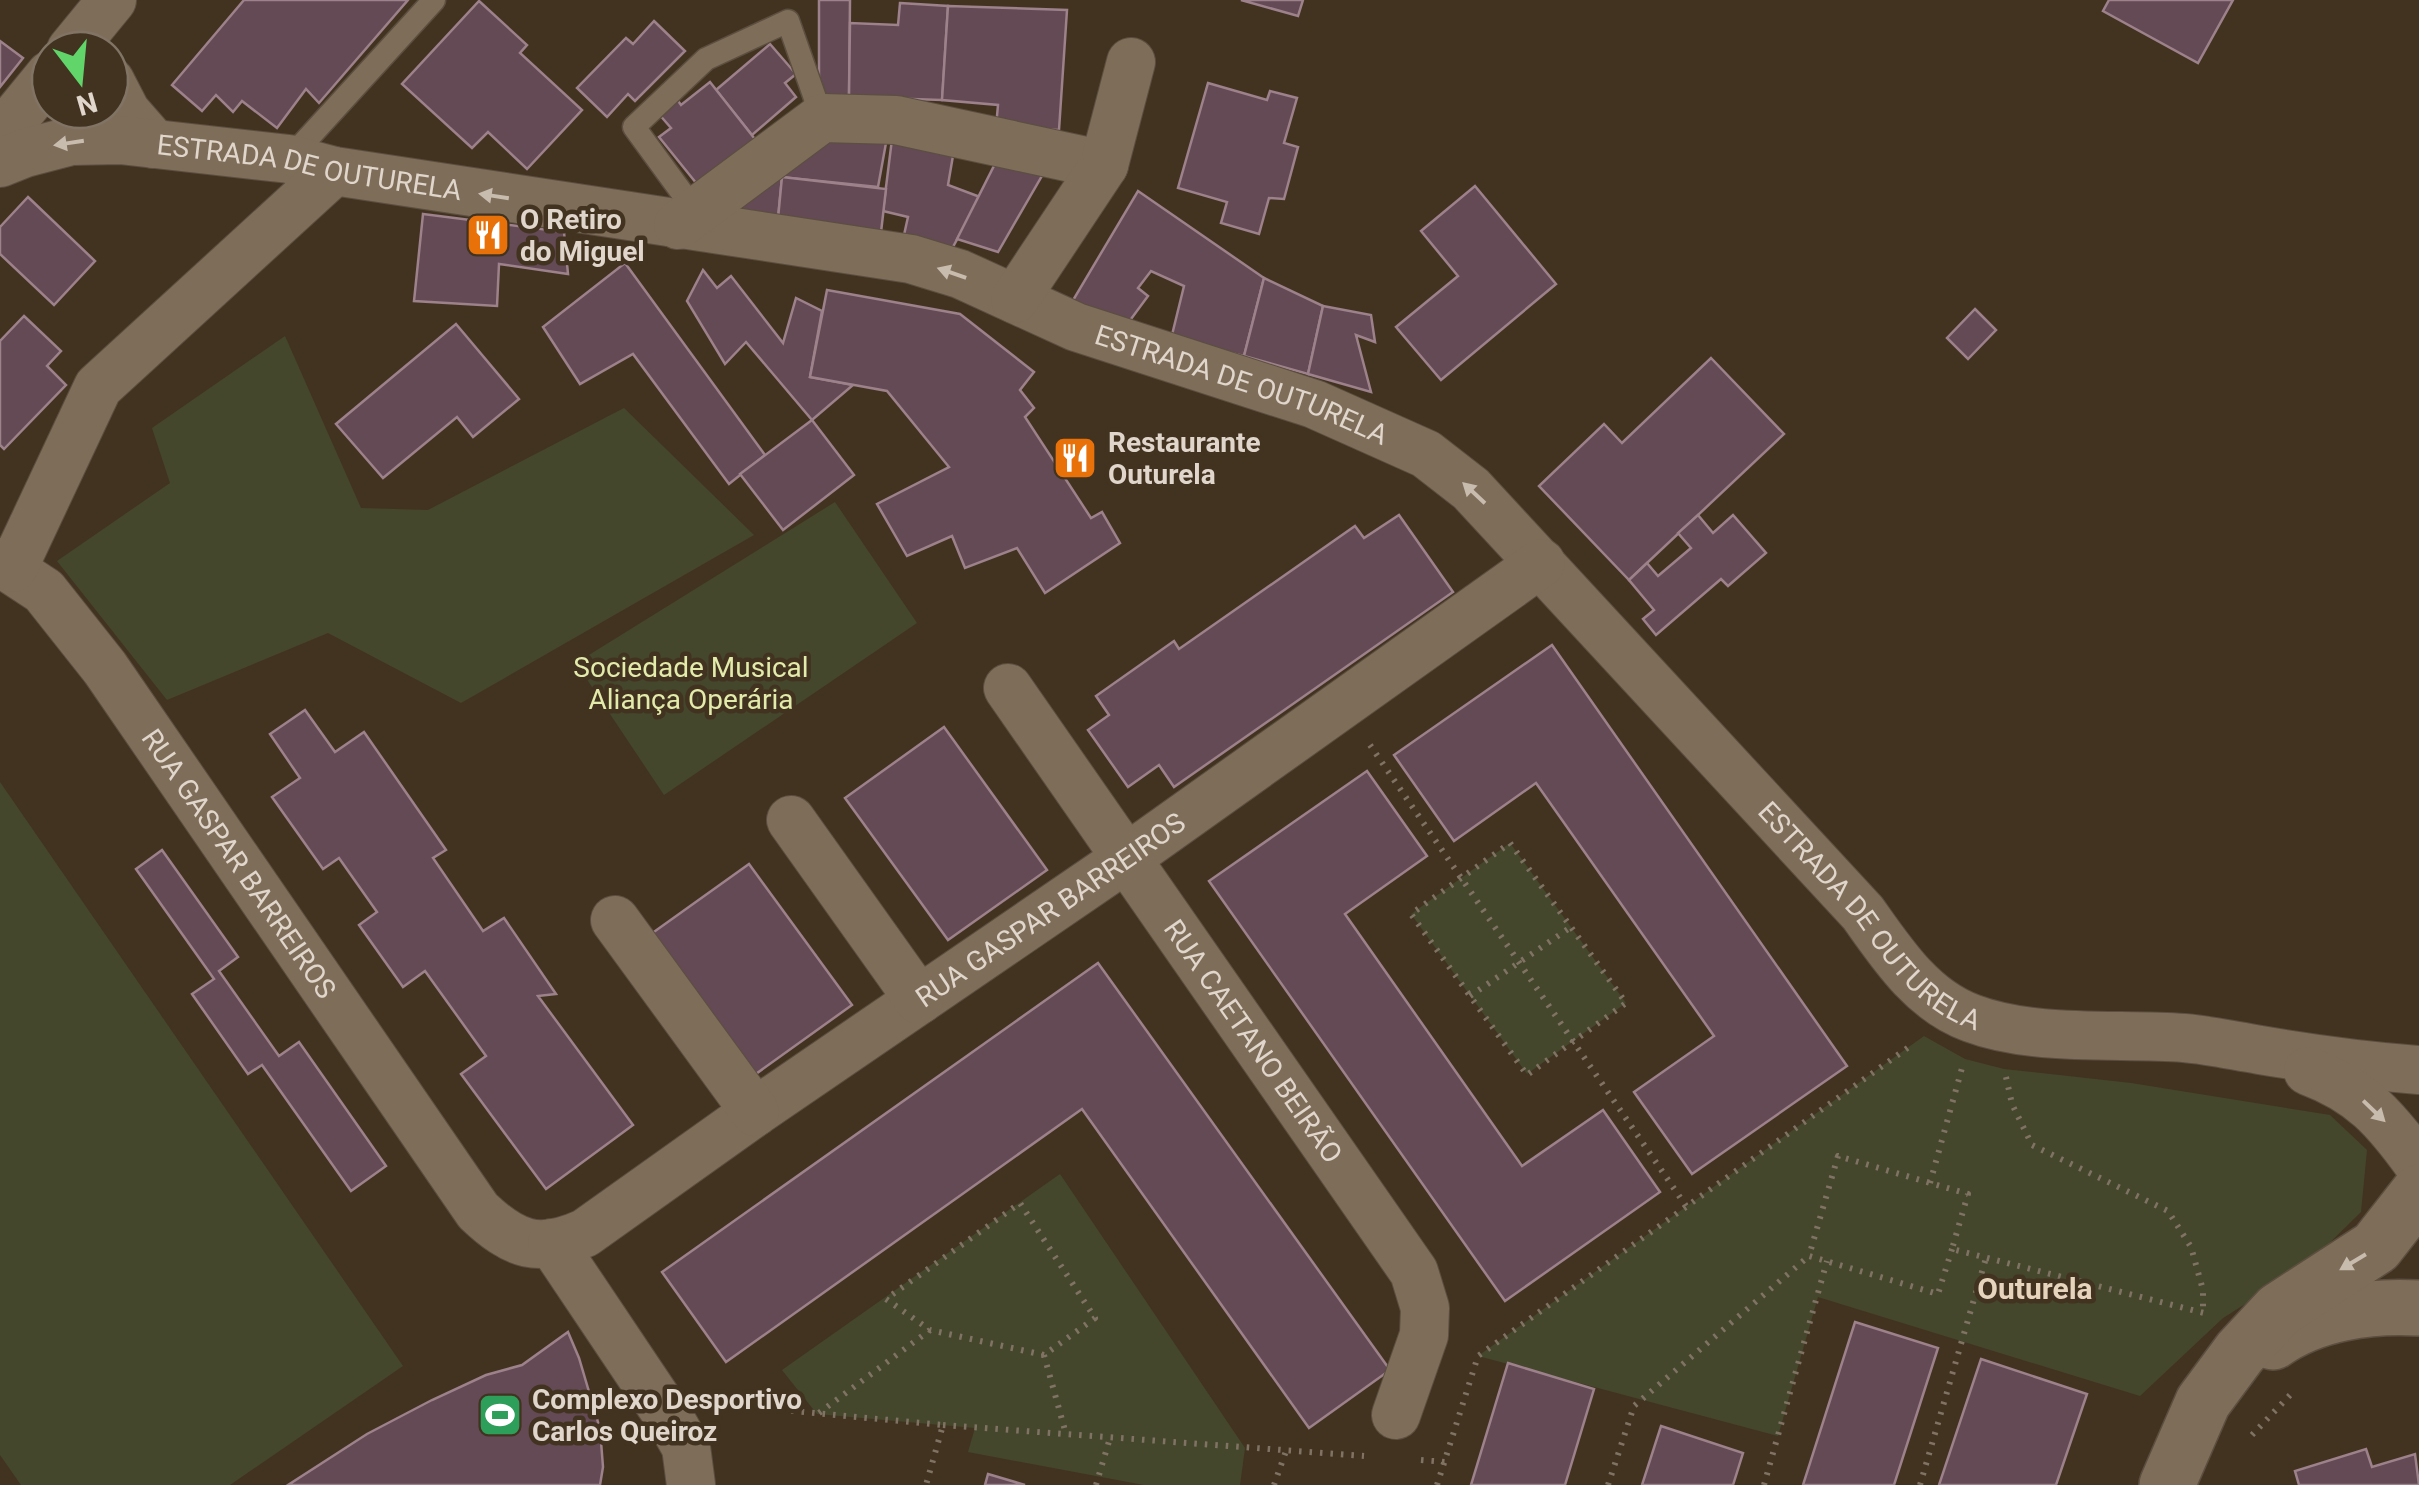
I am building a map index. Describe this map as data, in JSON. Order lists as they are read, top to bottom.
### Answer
{
  "streets": {
    "street": ["ESTRADA DE OUTURELA", "RUA GASPAR BARREIROS", "RUA CAETANO BEIRÃO"]
  },
  "crossings": [
    ["ESTRADA DE OUTURELA", "RUA GASPAR BARREIROS"],
    ["RUA GASPAR BARREIROS", "RUA CAETANO BEIRÃO"]
  ],
  "districts": ["Outurela"],
  "parks": ["Sociedade Musical Aliança Operária"],
  "places": {
    "restaurant": ["O Retiro do Miguel", "Restaurante Outurela"],
    "sports": ["Complexo Desportivo Carlos Queiroz"]
  },
  "north": "bottom"
}
